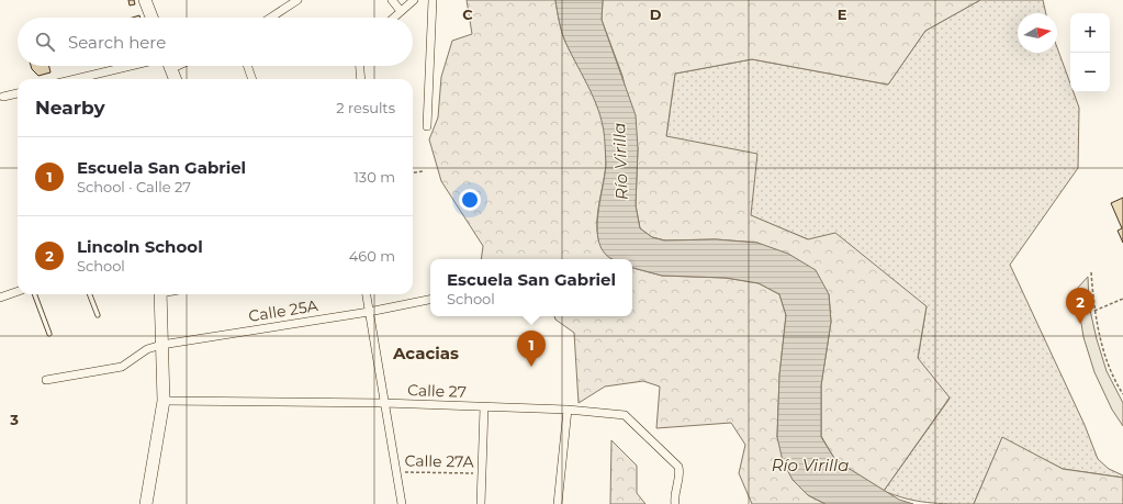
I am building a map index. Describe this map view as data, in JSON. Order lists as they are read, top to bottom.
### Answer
{
  "streets": {
    "street": ["Calle 25A", "Calle 27"],
    "path": ["Calle 27A"]
  },
  "districts": ["Acacias"],
  "water": ["Río Virilla"],
  "north": "right",
  "page": {
    "map_buttons": ["+", "−"],
    "search": "Search here",
    "heading": ["Nearby", "2 results"],
    "list": [
      {
        "mark": "1",
        "name": "Escuela San Gabriel",
        "note": "School · Calle 27",
        "value": "130 m"
      },
      {
        "mark": "2",
        "name": "Lincoln School",
        "note": "School",
        "value": "460 m"
      }
    ],
    "popup": ["Escuela San Gabriel", "School"],
    "pins": ["2", "1"]
  },
  "grid": {
    "columns": ["C", "D", "E"],
    "rows": ["3"]
  }
}
